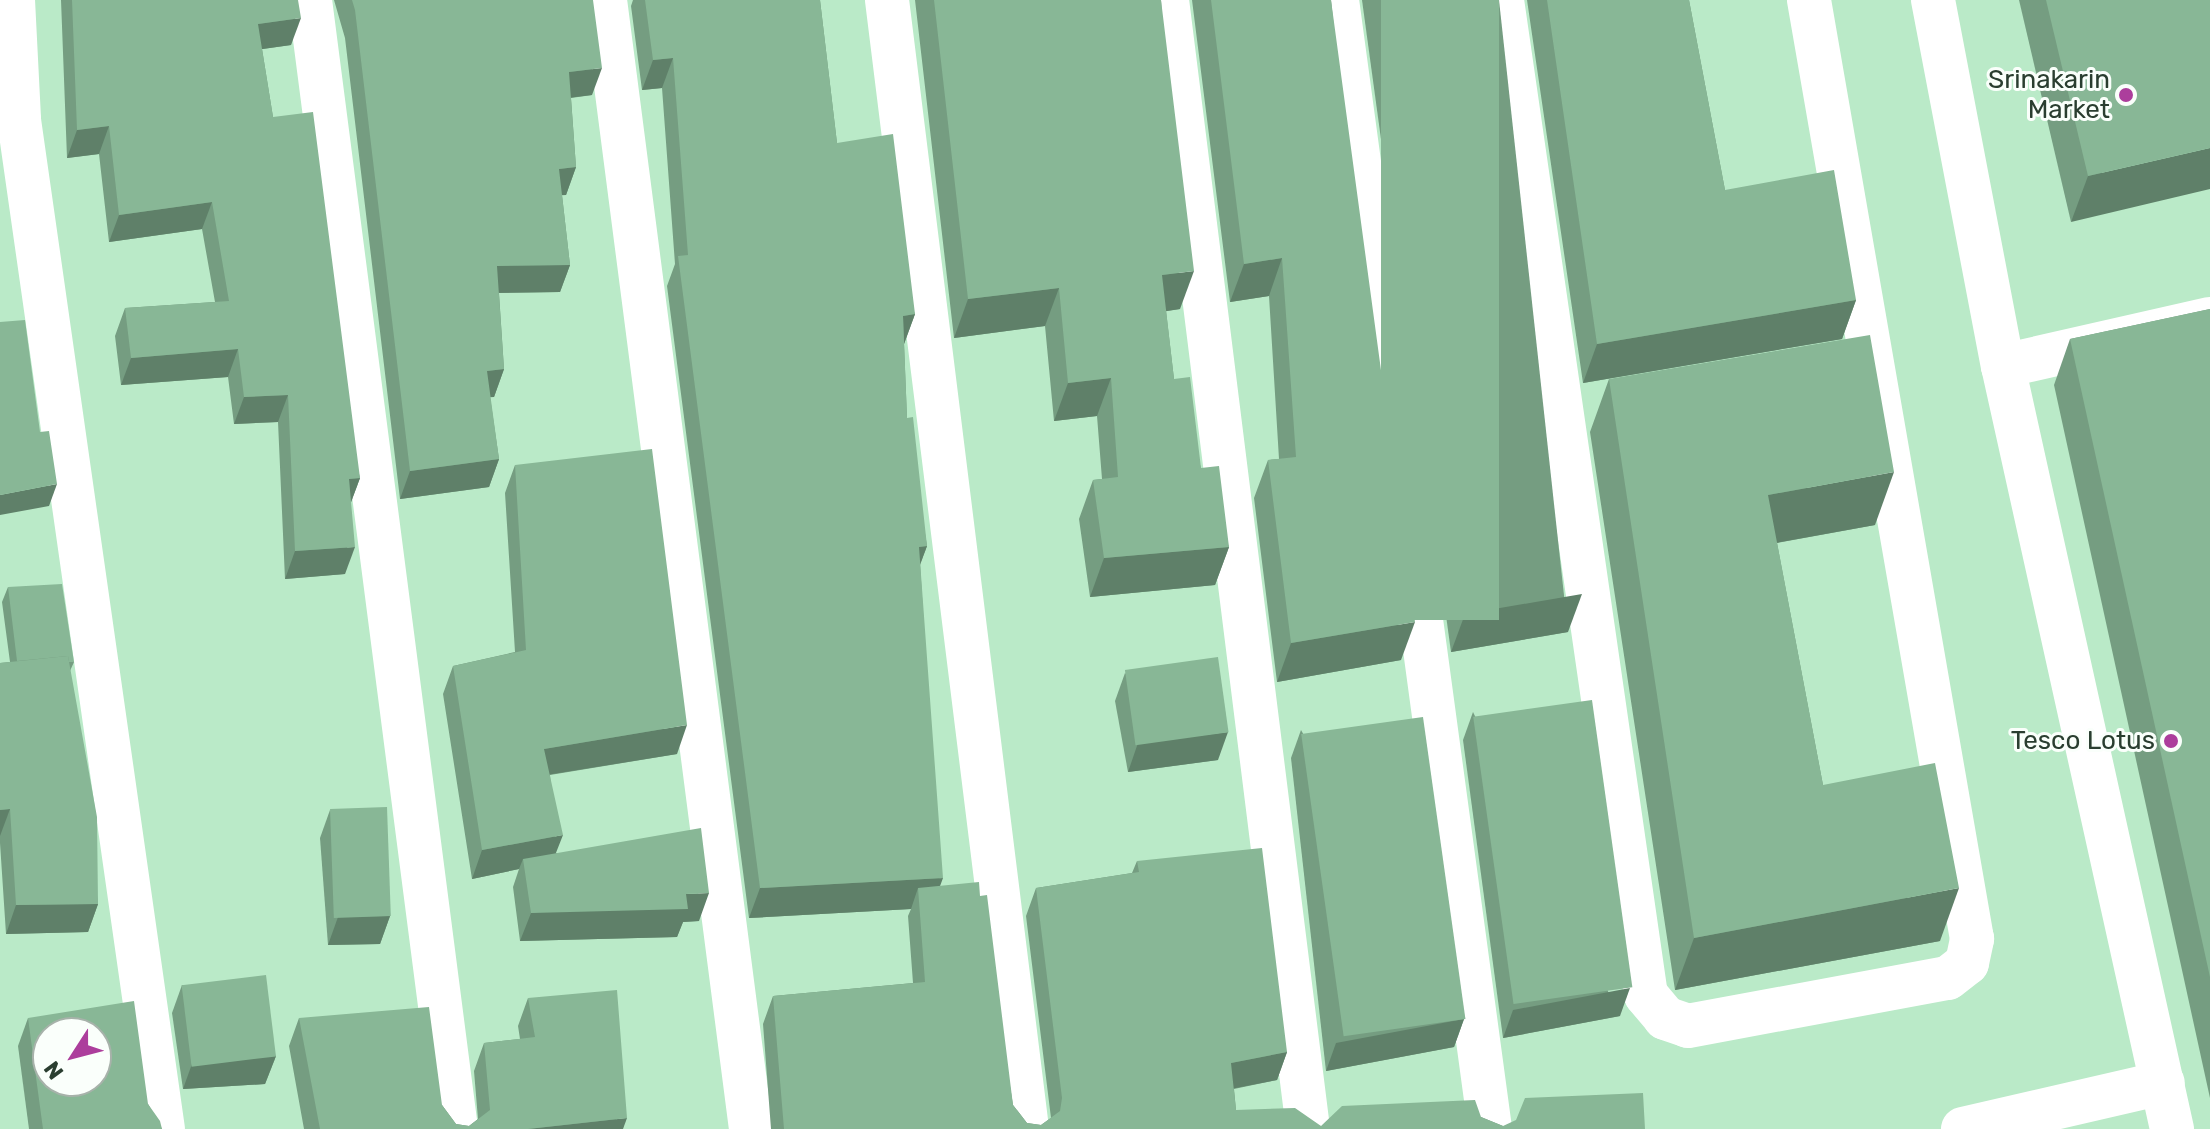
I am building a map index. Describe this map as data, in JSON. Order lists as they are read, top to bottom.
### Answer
{
  "places": ["Srinakarin Market", "Tesco Lotus"],
  "north": "bottom left"
}
